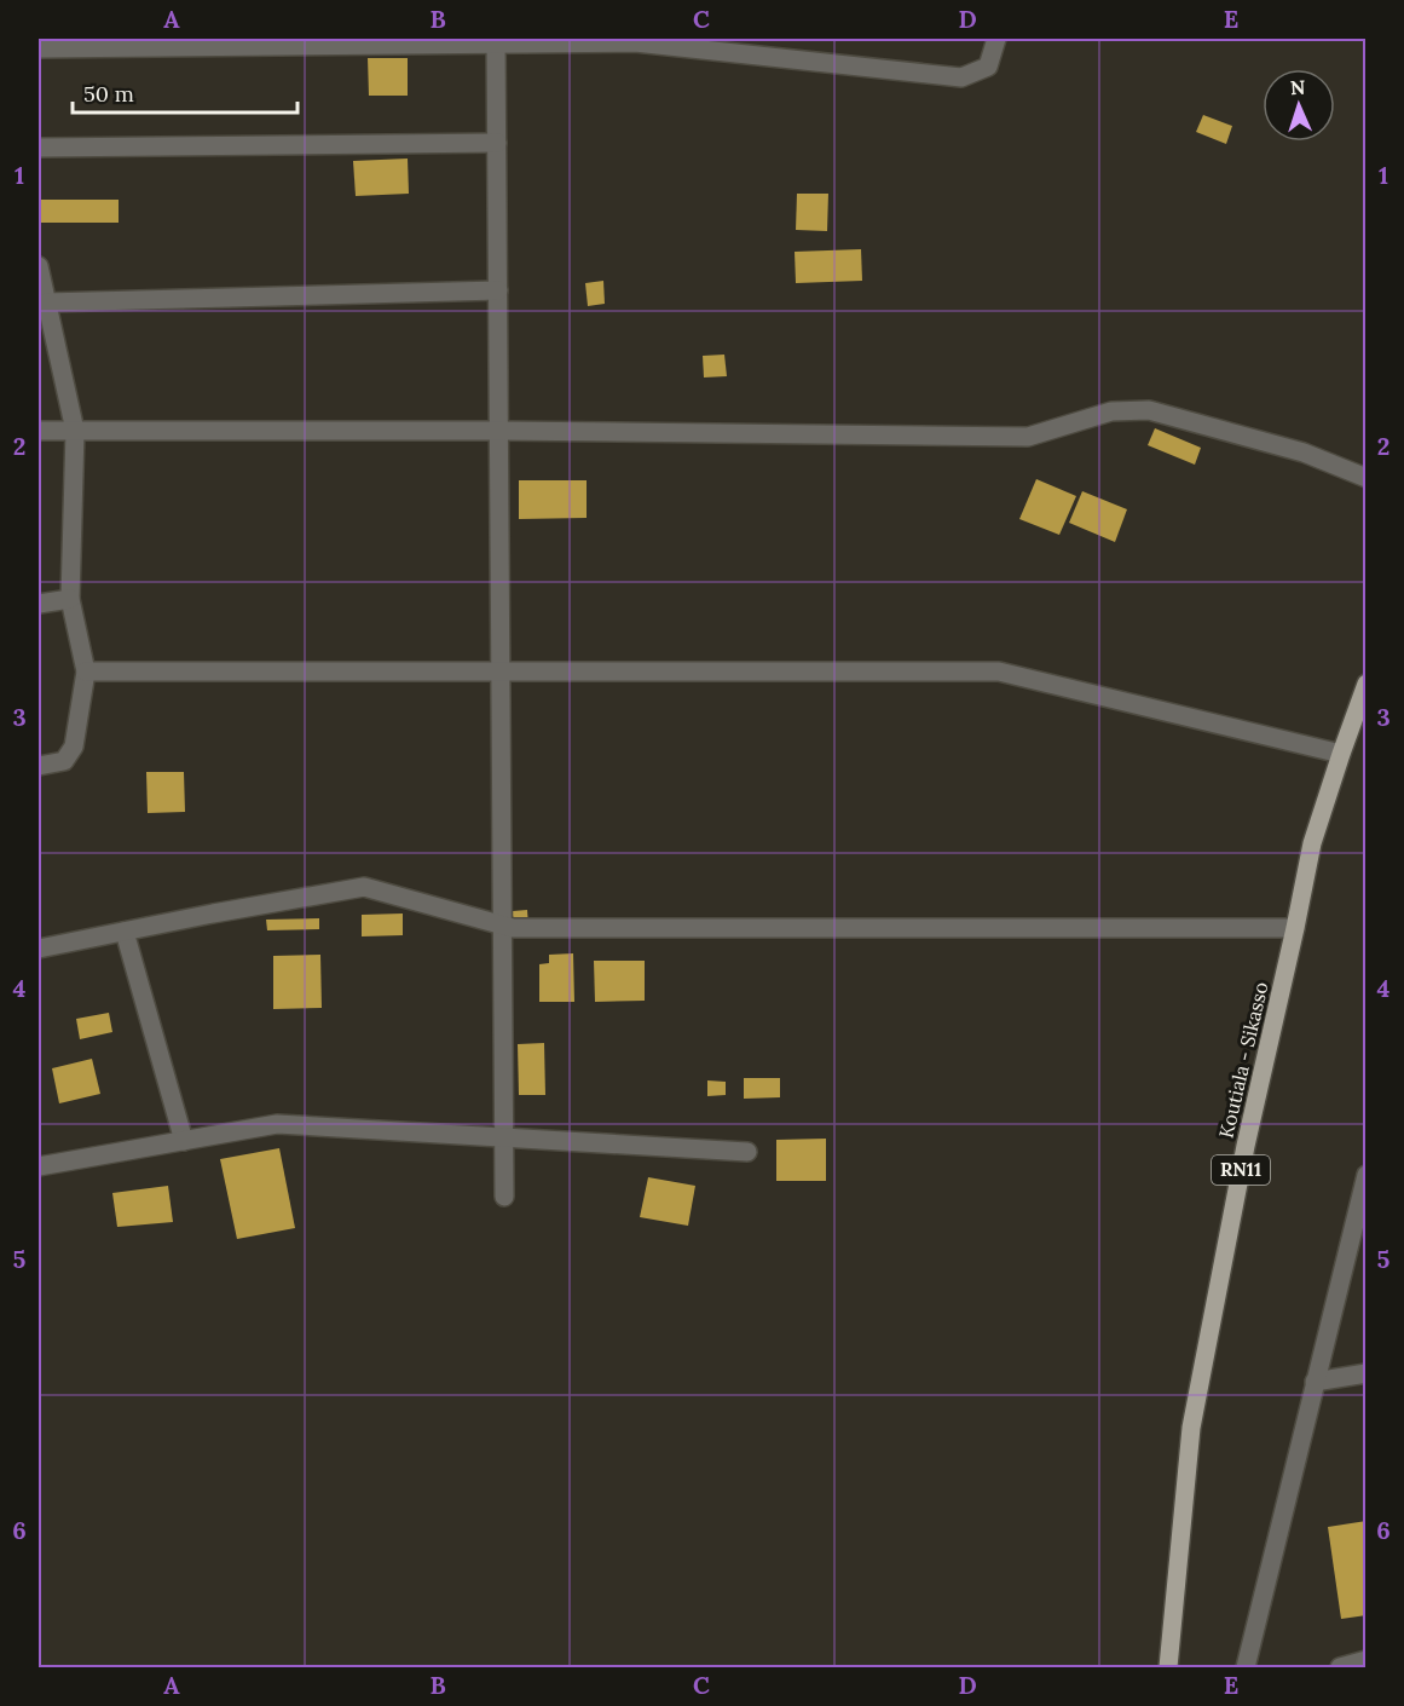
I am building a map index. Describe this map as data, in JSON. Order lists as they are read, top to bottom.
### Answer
{
  "streets": {
    "main road": ["Koutiala - Sikasso", "RN11"]
  },
  "scale_bar": "50 m",
  "north": "top",
  "grid": {
    "columns": [
      "A",
      "B",
      "C",
      "D",
      "E"
    ],
    "rows": [
      "1",
      "2",
      "3",
      "4",
      "5",
      "6"
    ]
  }
}
